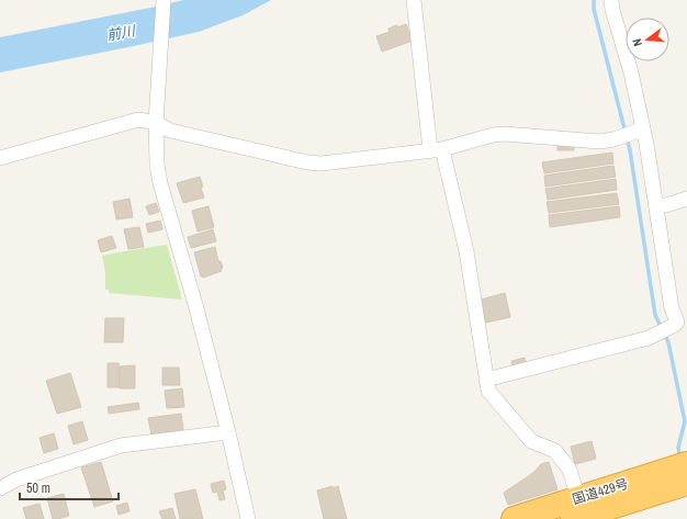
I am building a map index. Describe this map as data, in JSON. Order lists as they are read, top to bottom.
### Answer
{
  "streets": {
    "highway": ["国道429号"]
  },
  "water": ["前川"],
  "scale_bar": "50 m",
  "north": "left"
}
